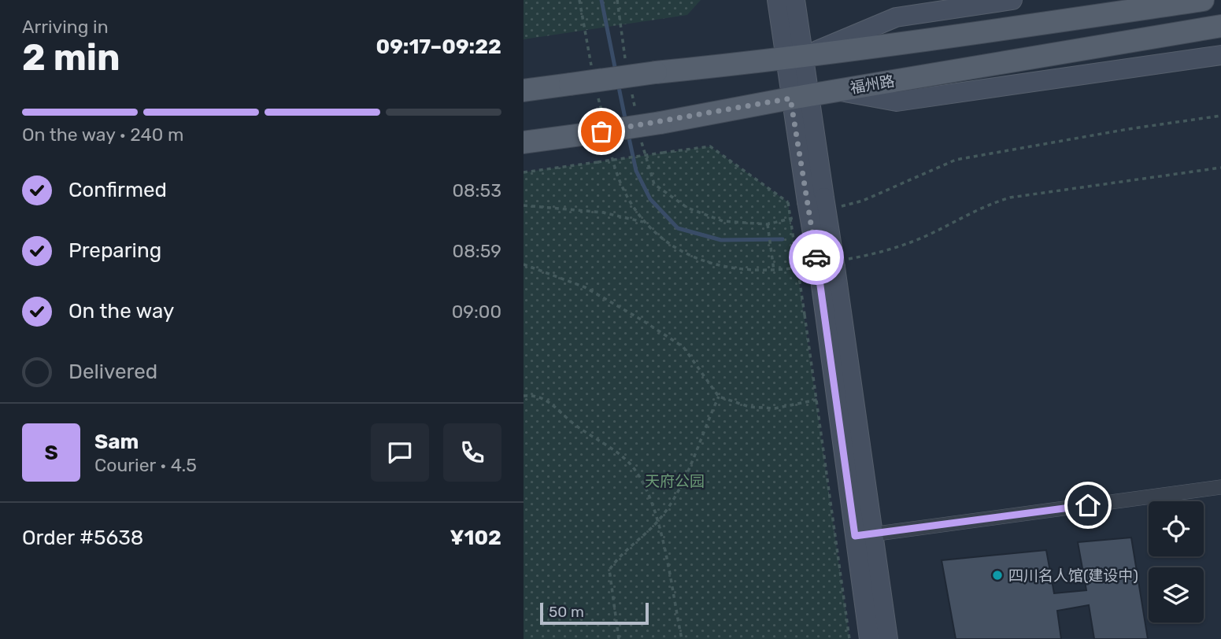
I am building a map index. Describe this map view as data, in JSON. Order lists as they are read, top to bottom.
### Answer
{
  "streets": {
    "main road": ["福州路"]
  },
  "parks": ["天府公园"],
  "places": ["四川名人馆(建设中)"],
  "scale_bar": "50 m",
  "page": {
    "heading": ["2 min", "Arriving in", "09:17–09:22"],
    "panel": [
      "Sam",
      "Courier · 4.5",
      "Order #5638",
      "¥102"
    ],
    "bar": "On the way · 240 m",
    "list": [
      ["Confirmed", "08:53"],
      ["Preparing", "08:59"],
      ["On the way", "09:00"],
      "Delivered"
    ],
    "round": "S",
    "scale": "50 m"
  }
}
